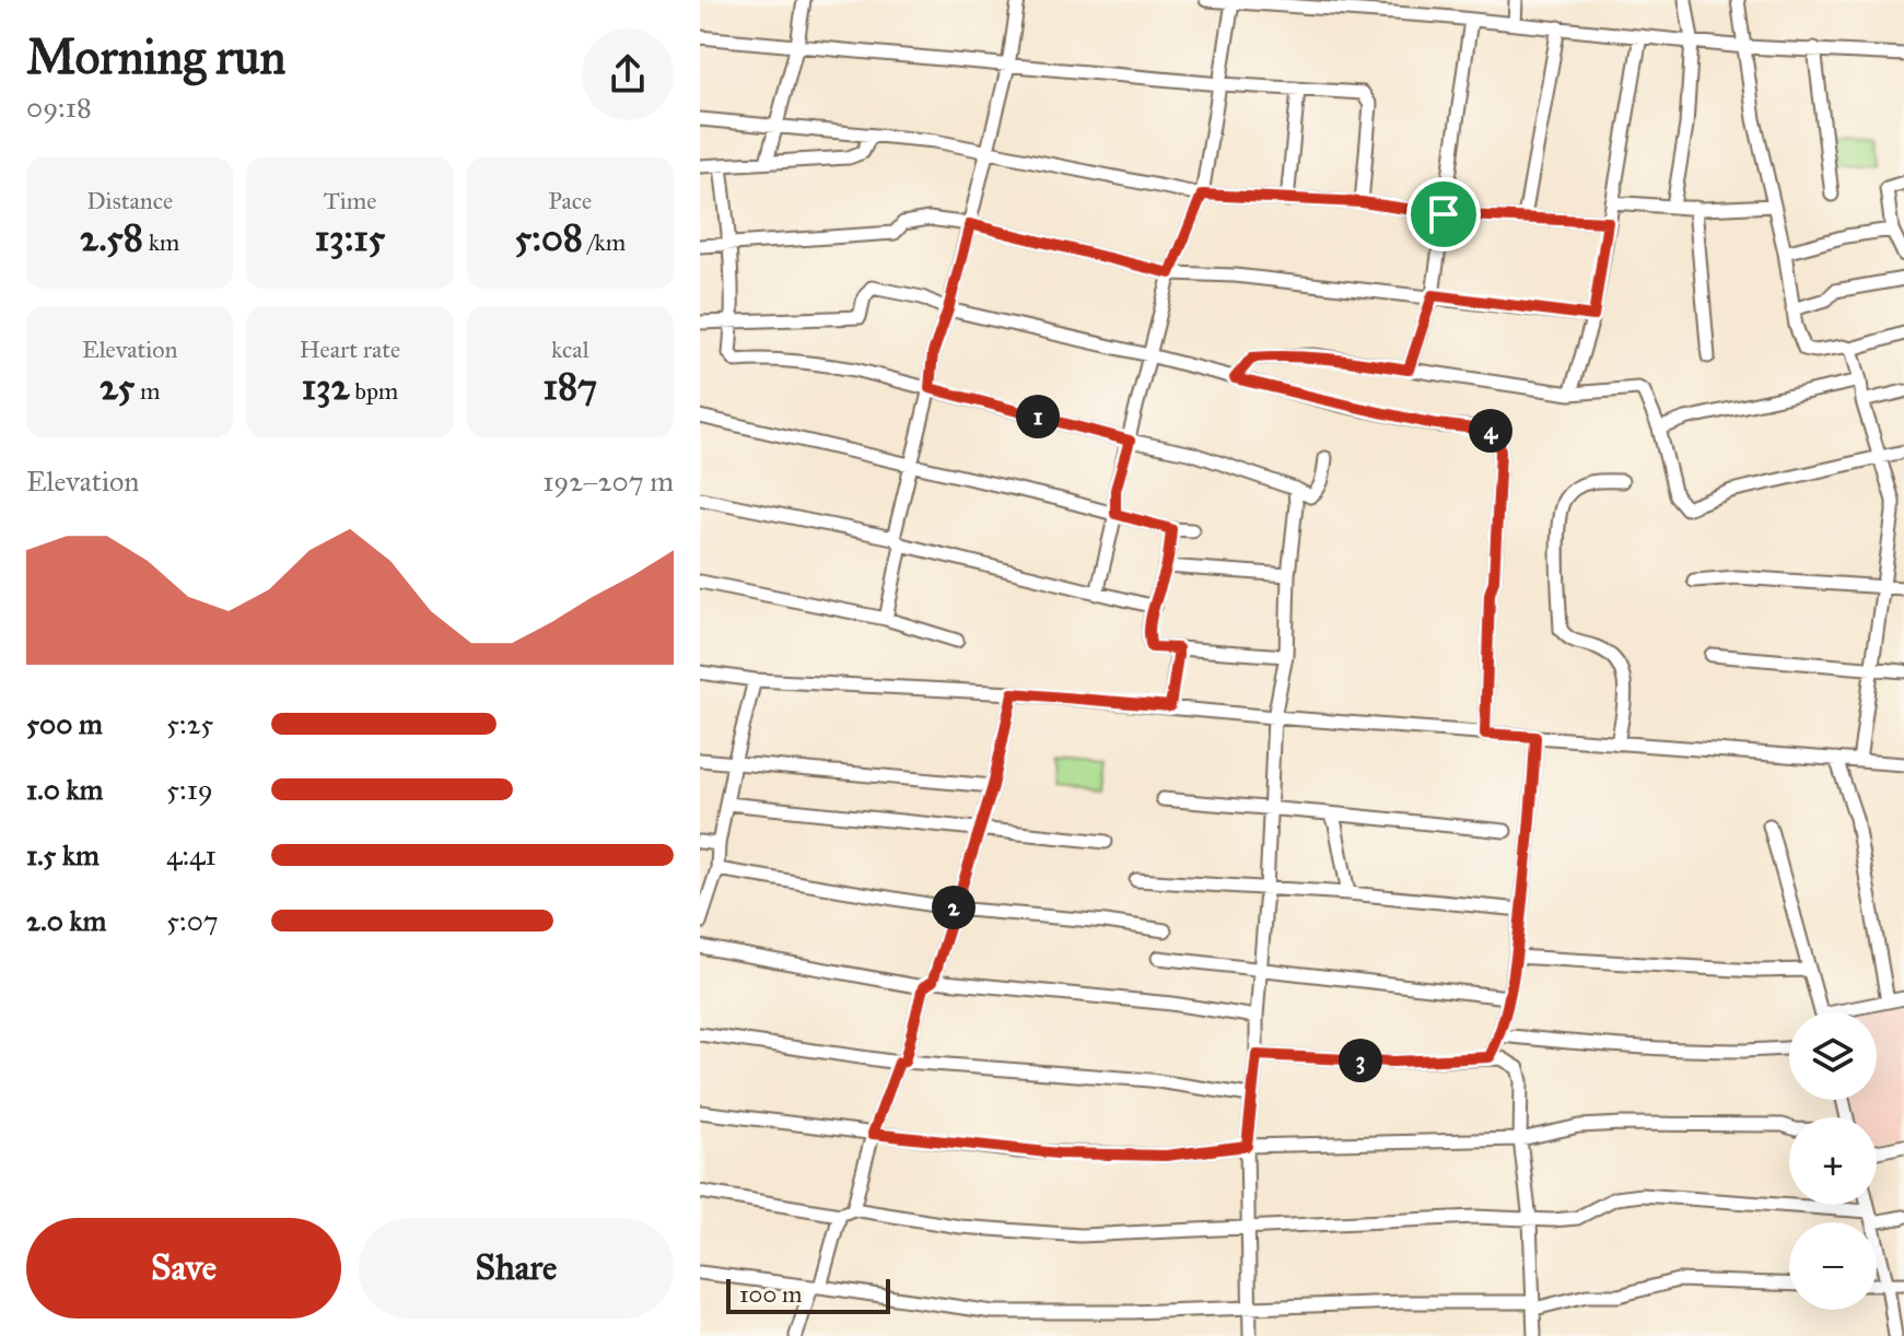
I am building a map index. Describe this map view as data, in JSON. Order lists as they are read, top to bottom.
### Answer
{
  "scale_bar": "100 m",
  "page": {
    "heading": ["Morning run", "09:18"],
    "stats": [
      ["Distance", "2.58 km"],
      ["Time", "13:15"],
      ["Pace", "5:08 /km"],
      ["Elevation", "25 m"],
      ["Heart rate", "132 bpm"],
      ["kcal", "187"]
    ],
    "pins": [
      "1",
      "4",
      "2",
      "3"
    ],
    "chart": ["Elevation", "192–207 m"],
    "list": [
      {
        "name": "500 m",
        "note": "5:25"
      },
      {
        "name": "1.0 km",
        "note": "5:19"
      },
      {
        "name": "1.5 km",
        "note": "4:41"
      },
      {
        "name": "2.0 km",
        "note": "5:07"
      }
    ],
    "map_buttons": ["+", "−"],
    "buttons": ["Save", "Share"],
    "scale": "100 m"
  }
}
